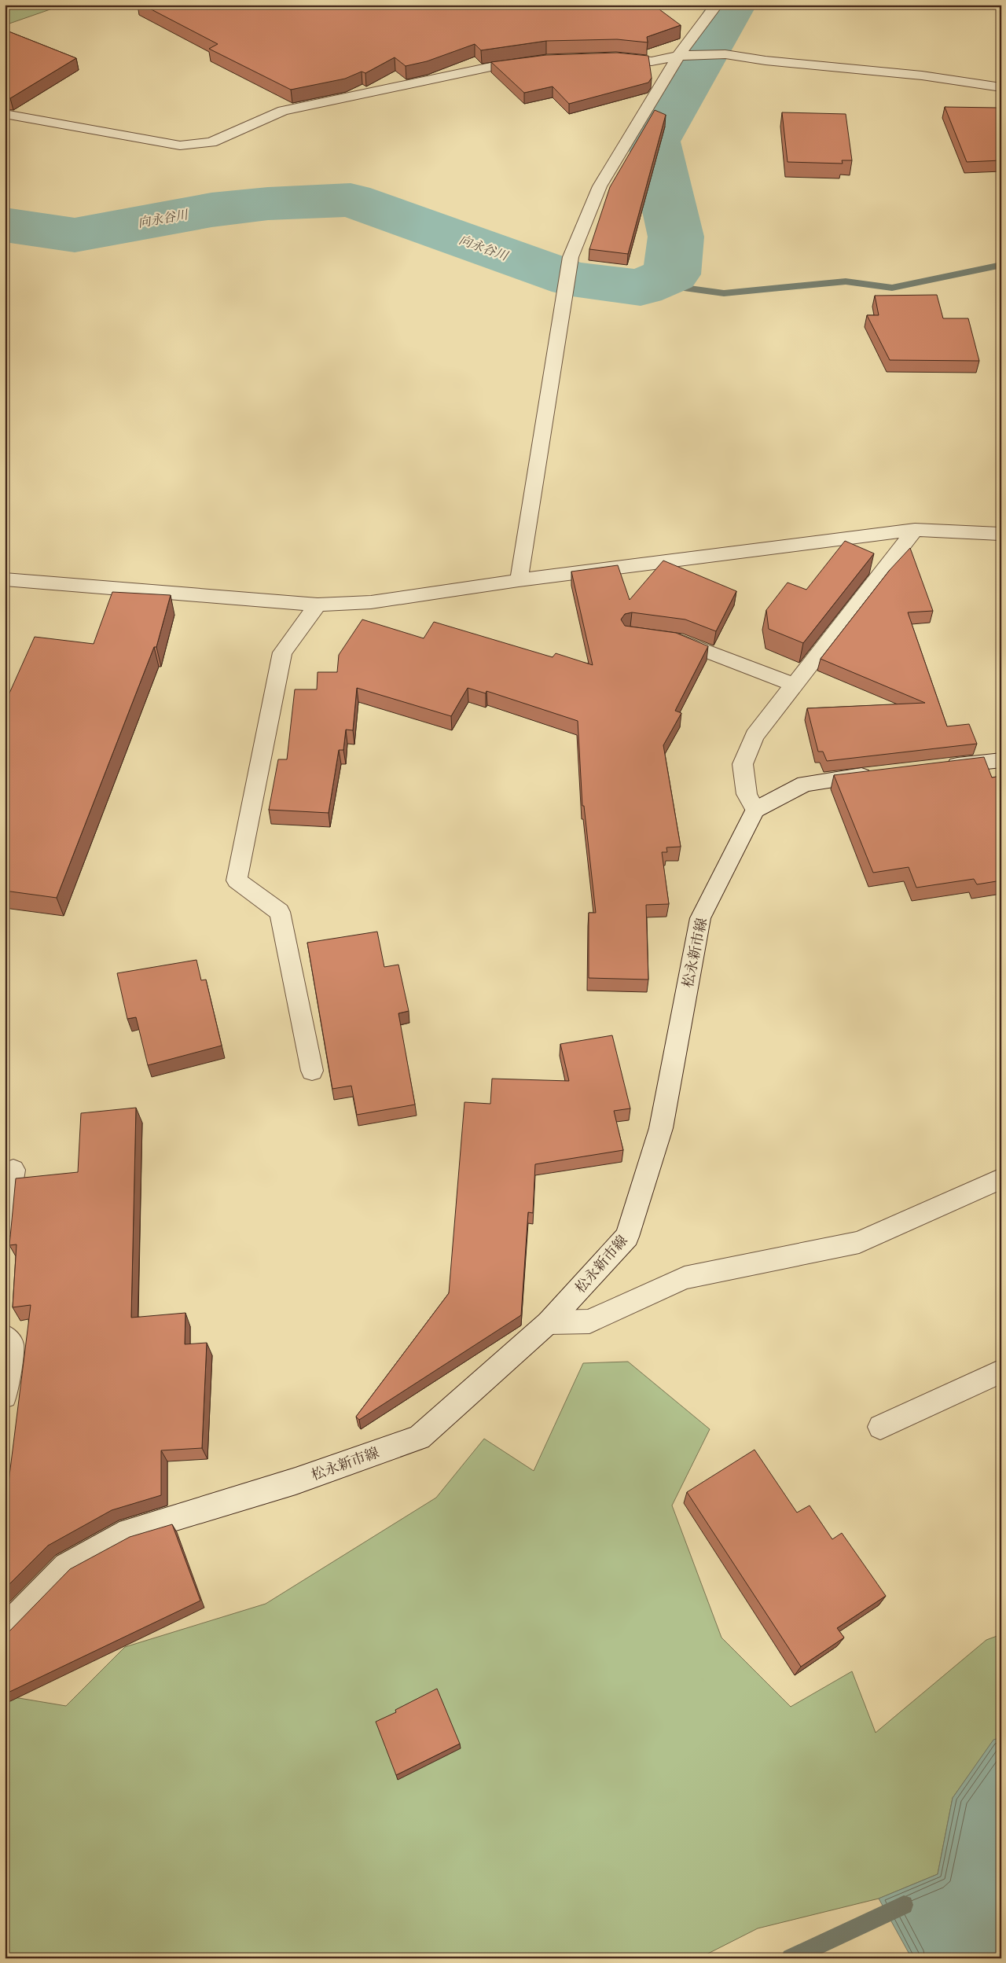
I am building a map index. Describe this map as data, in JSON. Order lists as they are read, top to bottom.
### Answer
{
  "streets": {
    "street": ["松永新市線"]
  },
  "water": ["向永谷川"]
}
